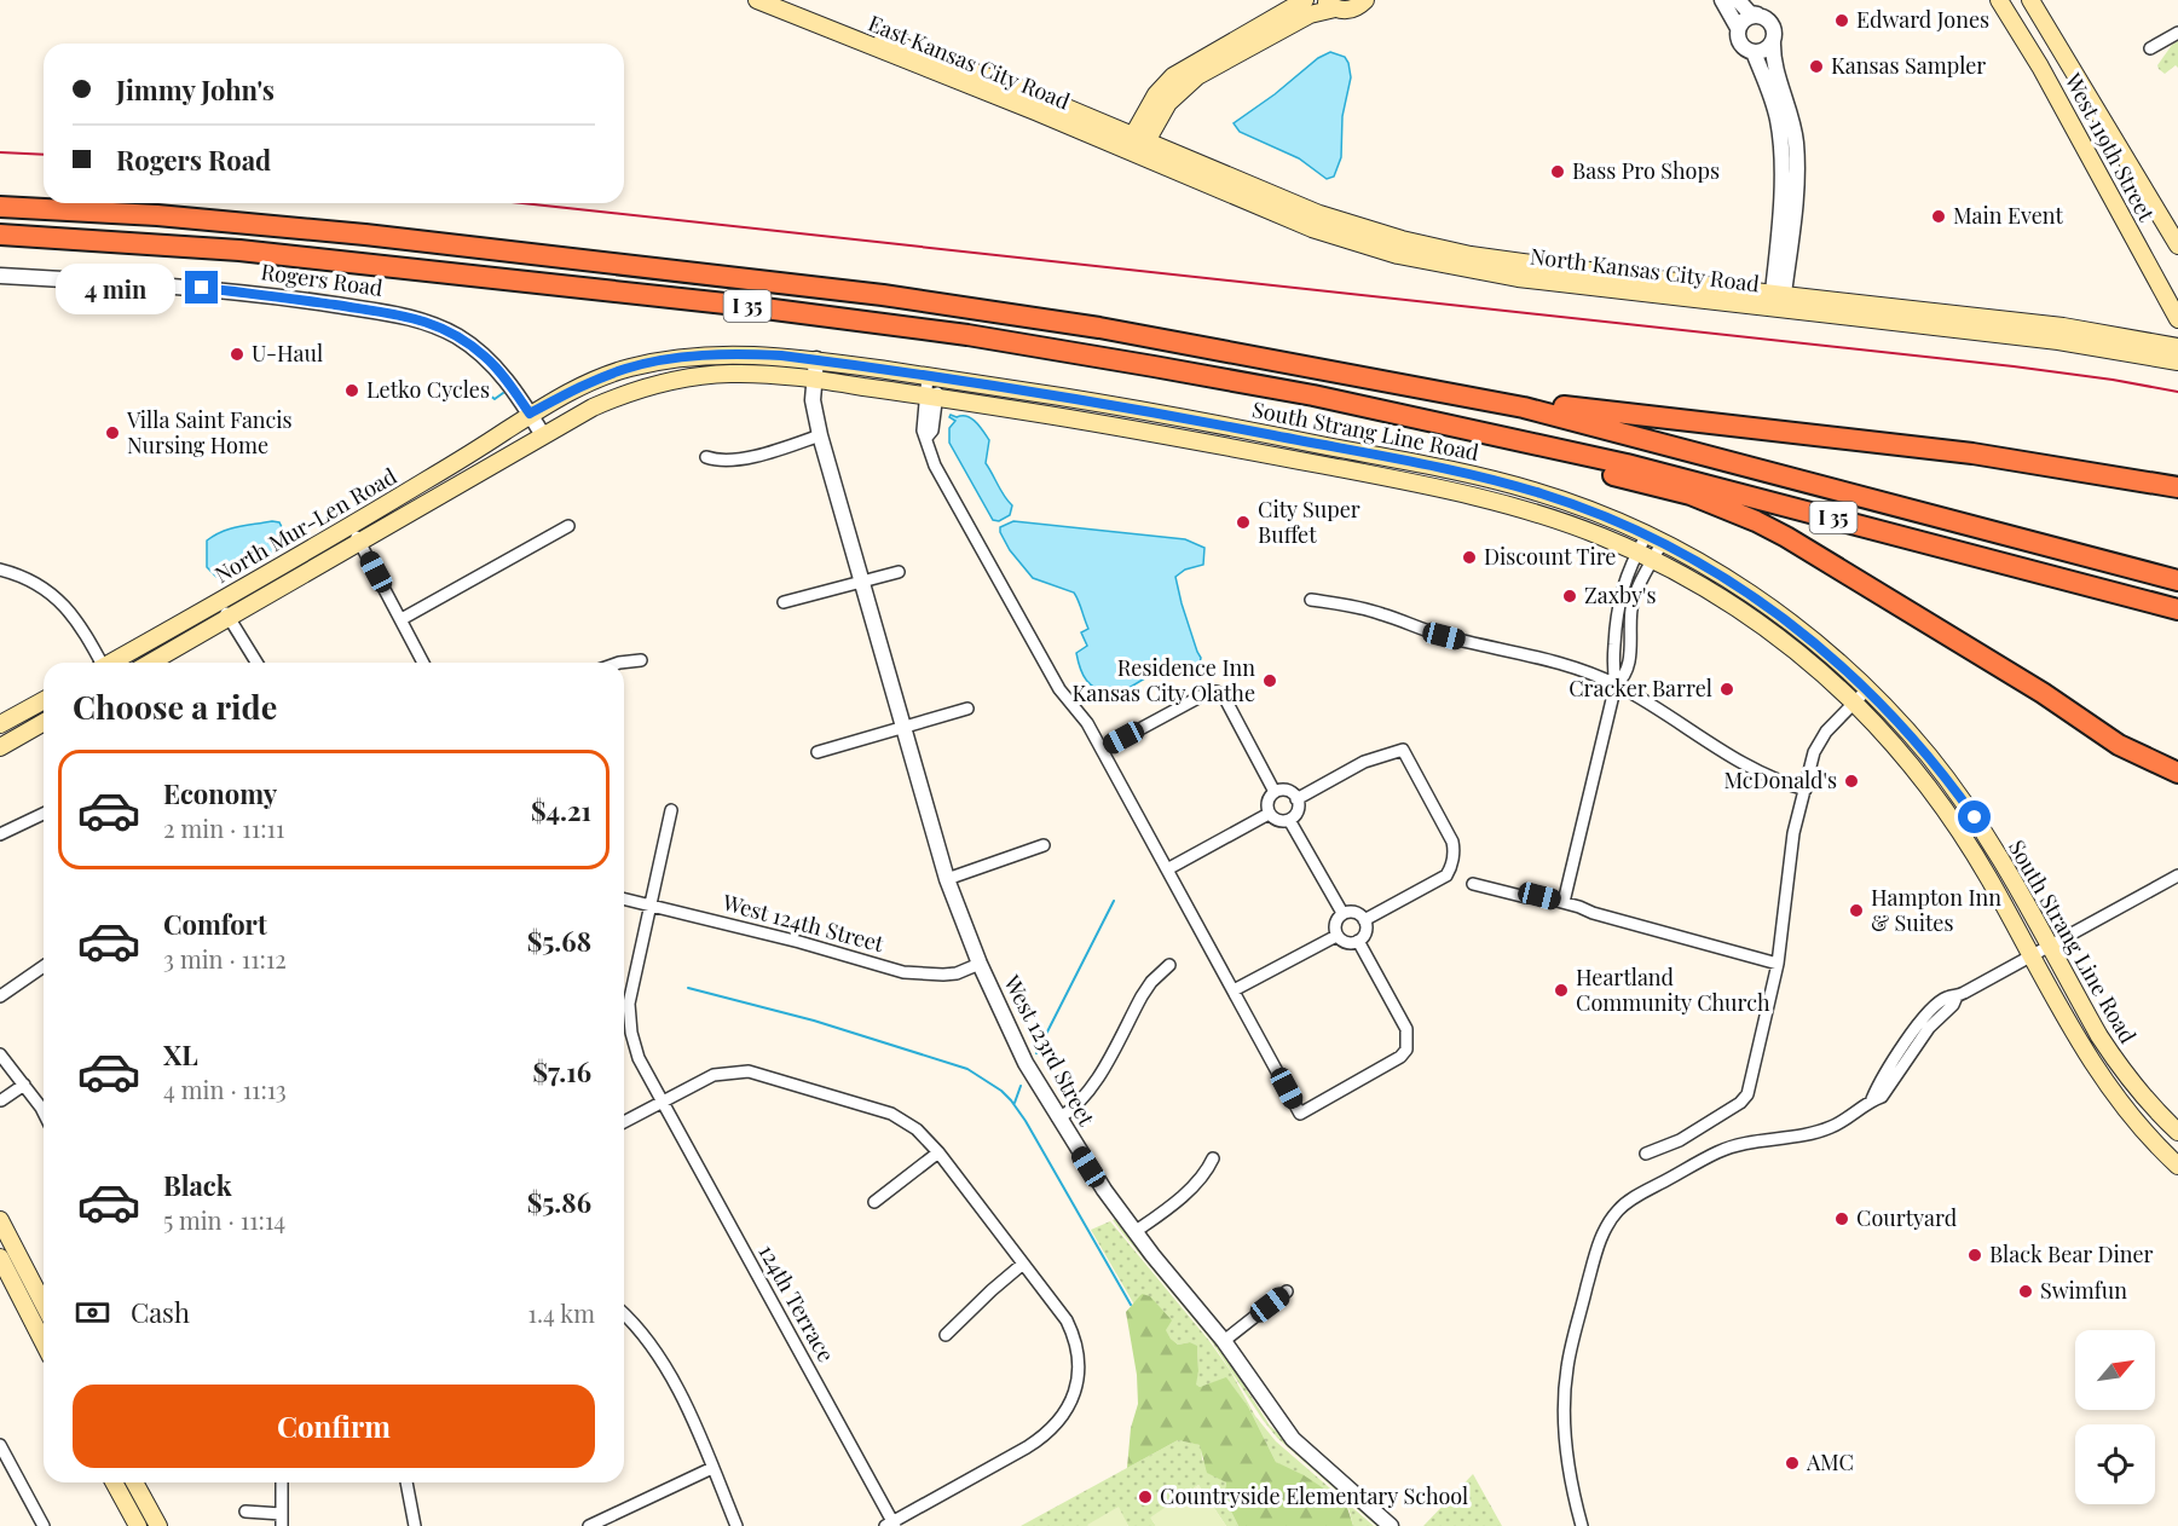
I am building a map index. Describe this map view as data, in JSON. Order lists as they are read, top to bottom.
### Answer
{
  "streets": {
    "highway": ["I 35"],
    "main road": [
      "East Kansas City Road",
      "West 119th Street",
      "North Kansas City Road",
      "South Strang Line Road",
      "North Mur-Len Road"
    ],
    "street": [
      "Rogers Road",
      "West 124th Street",
      "West 123rd Street",
      "124th Terrace"
    ]
  },
  "crossings": [
    ["East Kansas City Road", "North Kansas City Road"],
    ["Rogers Road", "South Strang Line Road"],
    ["Rogers Road", "North Mur-Len Road"],
    ["South Strang Line Road", "North Mur-Len Road"],
    ["South Strang Line Road", "West 123rd Street"],
    ["West 124th Street", "West 123rd Street"],
    ["West 124th Street", "124th Terrace"]
  ],
  "places": [
    "Edward Jones",
    "Kansas Sampler",
    "Bass Pro Shops",
    "Main Event",
    "U-Haul",
    "Letko Cycles",
    "Villa Saint Fancis Nursing Home",
    "City Super Buffet",
    "Discount Tire",
    "Zaxby's",
    "Residence Inn Kansas City Olathe",
    "Cracker Barrel",
    "McDonald's",
    "Hampton Inn & Suites",
    "Heartland Community Church",
    "Courtyard",
    "Black Bear Diner",
    "Swimfun",
    "AMC",
    "Countryside Elementary School"
  ],
  "north": "top right",
  "page": {
    "banner": ["Jimmy John's", "Rogers Road"],
    "bubble": "4 min",
    "heading": "Choose a ride",
    "list": [
      {
        "name": "Economy",
        "note": "2 min · 11:11",
        "value": "$4.21"
      },
      {
        "name": "Comfort",
        "note": "3 min · 11:12",
        "value": "$5.68"
      },
      {
        "name": "XL",
        "note": "4 min · 11:13",
        "value": "$7.16"
      },
      {
        "name": "Black",
        "note": "5 min · 11:14",
        "value": "$5.86"
      }
    ],
    "pay": ["Cash", "1.4 km"],
    "buttons": "Confirm"
  }
}
